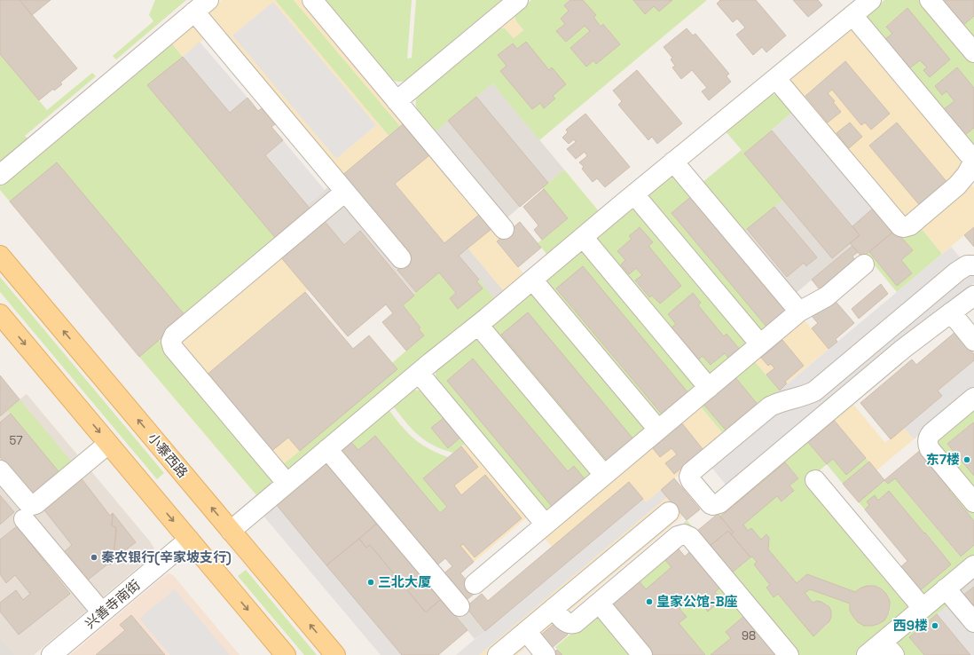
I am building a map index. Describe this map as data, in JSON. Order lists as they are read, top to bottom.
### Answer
{
  "streets": {
    "main road": ["小寨西路"],
    "street": ["兴善寺南街"]
  },
  "places": [
    "东7楼",
    "秦农银行(辛家坡支行)",
    "三北大厦",
    "皇家公馆-B座",
    "西9楼"
  ],
  "house_numbers": ["57", "98"]
}
